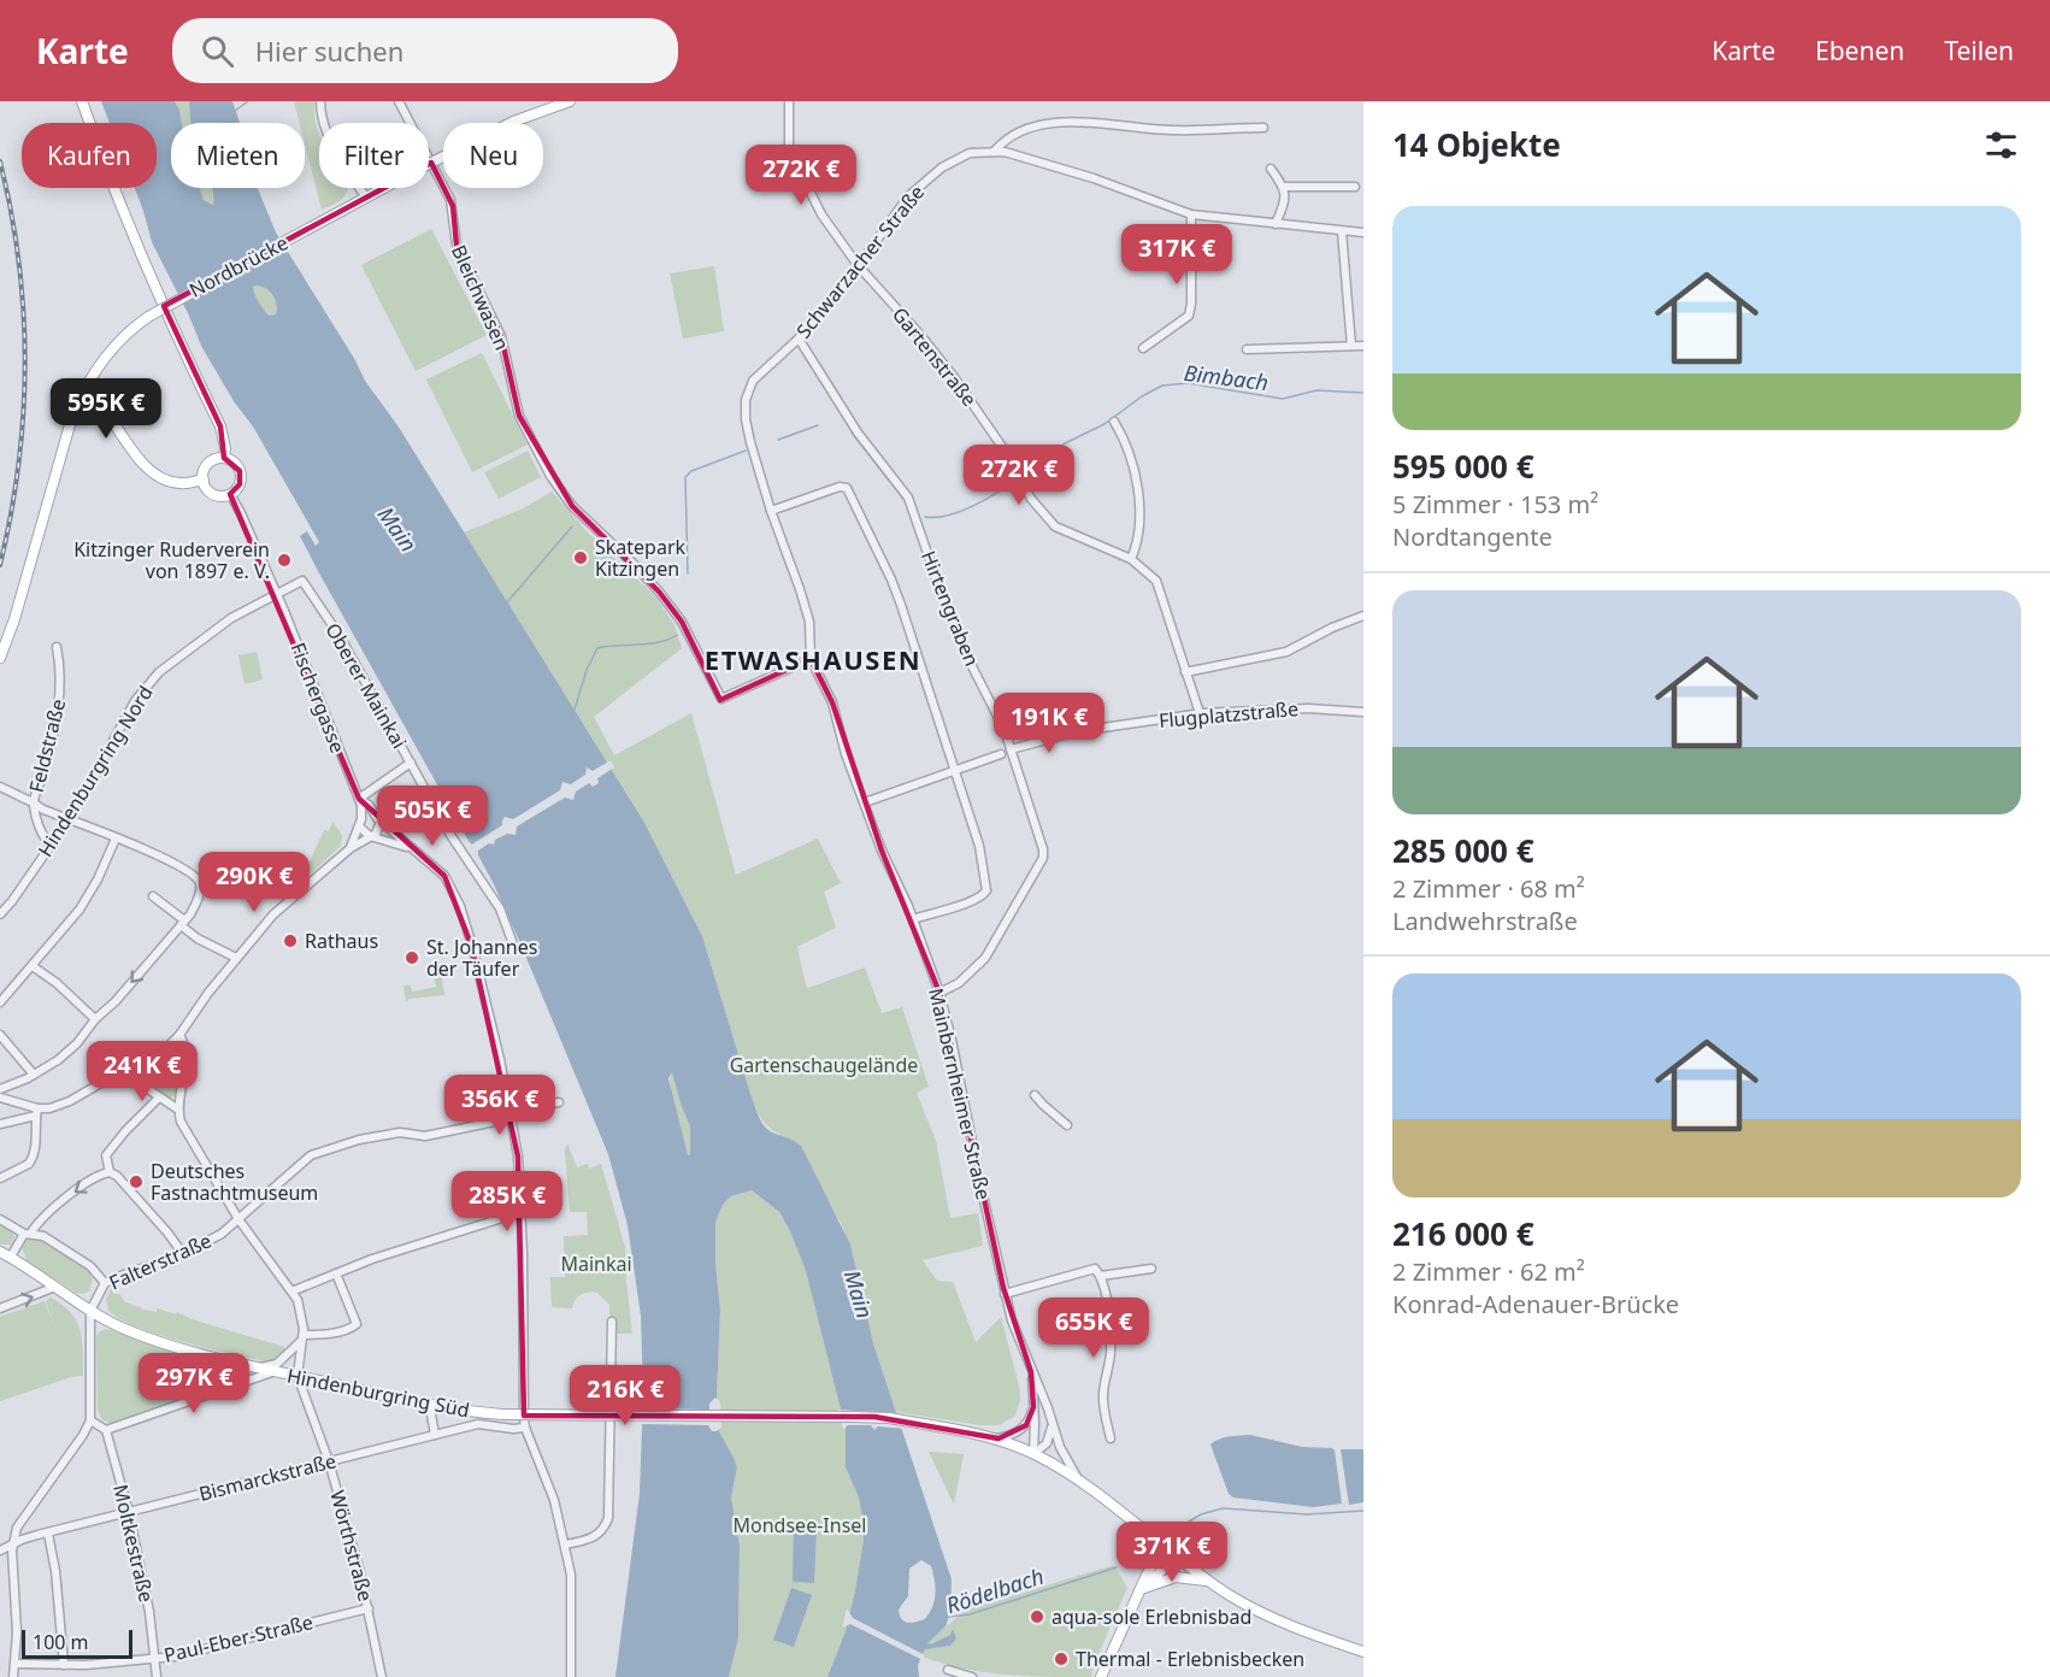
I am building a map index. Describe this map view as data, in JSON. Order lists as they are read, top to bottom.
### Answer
{
  "streets": {
    "main road": ["Nordbrücke", "Mainbernheimer Straße", "Hindenburgring Süd"],
    "street": [
      "Schwarzacher Straße",
      "Bleichwasen",
      "Gartenstraße",
      "Hirtengraben",
      "Oberer Mainkai",
      "Fischergasse",
      "Flugplatzstraße",
      "Feldstraße",
      "Hindenburgring Nord",
      "Falterstraße",
      "Bismarckstraße",
      "Moltkestraße",
      "Wörthstraße",
      "Paul-Eber-Straße"
    ]
  },
  "crossings": [
    ["Schwarzacher Straße", "Bleichwasen"],
    ["Schwarzacher Straße", "Gartenstraße"],
    ["Schwarzacher Straße", "Hirtengraben"],
    ["Schwarzacher Straße", "Mainbernheimer Straße"],
    ["Bleichwasen", "Mainbernheimer Straße"],
    ["Gartenstraße", "Flugplatzstraße"],
    ["Hirtengraben", "Flugplatzstraße"],
    ["Hirtengraben", "Mainbernheimer Straße"],
    ["Oberer Mainkai", "Fischergasse"],
    ["Oberer Mainkai", "Hindenburgring Nord"],
    ["Fischergasse", "Hindenburgring Nord"],
    ["Mainbernheimer Straße", "Hindenburgring Süd"],
    ["Falterstraße", "Hindenburgring Süd"],
    ["Hindenburgring Süd", "Wörthstraße"],
    ["Bismarckstraße", "Moltkestraße"],
    ["Bismarckstraße", "Wörthstraße"],
    ["Moltkestraße", "Paul-Eber-Straße"],
    ["Wörthstraße", "Paul-Eber-Straße"]
  ],
  "districts": ["ETWASHAUSEN"],
  "water": ["Bimbach", "Main", "Rödelbach"],
  "parks": ["Gartenschaugelände", "Mainkai", "Mondsee-Insel"],
  "places": [
    "Skatepark Kitzingen",
    "Kitzinger Ruderverein von 1897 e. V.",
    "Rathaus",
    "St. Johannes der Täufer",
    "Deutsches Fastnachtmuseum",
    "aqua-sole Erlebnisbad",
    "Thermal - Erlebnisbecken"
  ],
  "scale_bar": "100 m",
  "page": {
    "header": "Karte",
    "search": "Hier suchen",
    "nav": ["Karte", "Ebenen", "Teilen"],
    "heading": "14 Objekte",
    "chip": [
      "Kaufen",
      "Mieten",
      "Filter",
      "Neu"
    ],
    "price": [
      "272K €",
      "317K €",
      "595K €",
      "272K €",
      "191K €",
      "505K €",
      "290K €",
      "241K €",
      "356K €",
      "285K €",
      "655K €",
      "297K €",
      "216K €",
      "371K €"
    ],
    "list": [
      {
        "name": "595 000 €",
        "note": "5 Zimmer · 153 m² · Nordtangente"
      },
      {
        "name": "285 000 €",
        "note": "2 Zimmer · 68 m² · Landwehrstraße"
      },
      {
        "name": "216 000 €",
        "note": "2 Zimmer · 62 m² · Konrad-Adenauer-Brücke"
      }
    ],
    "scale": "100 m"
  }
}
